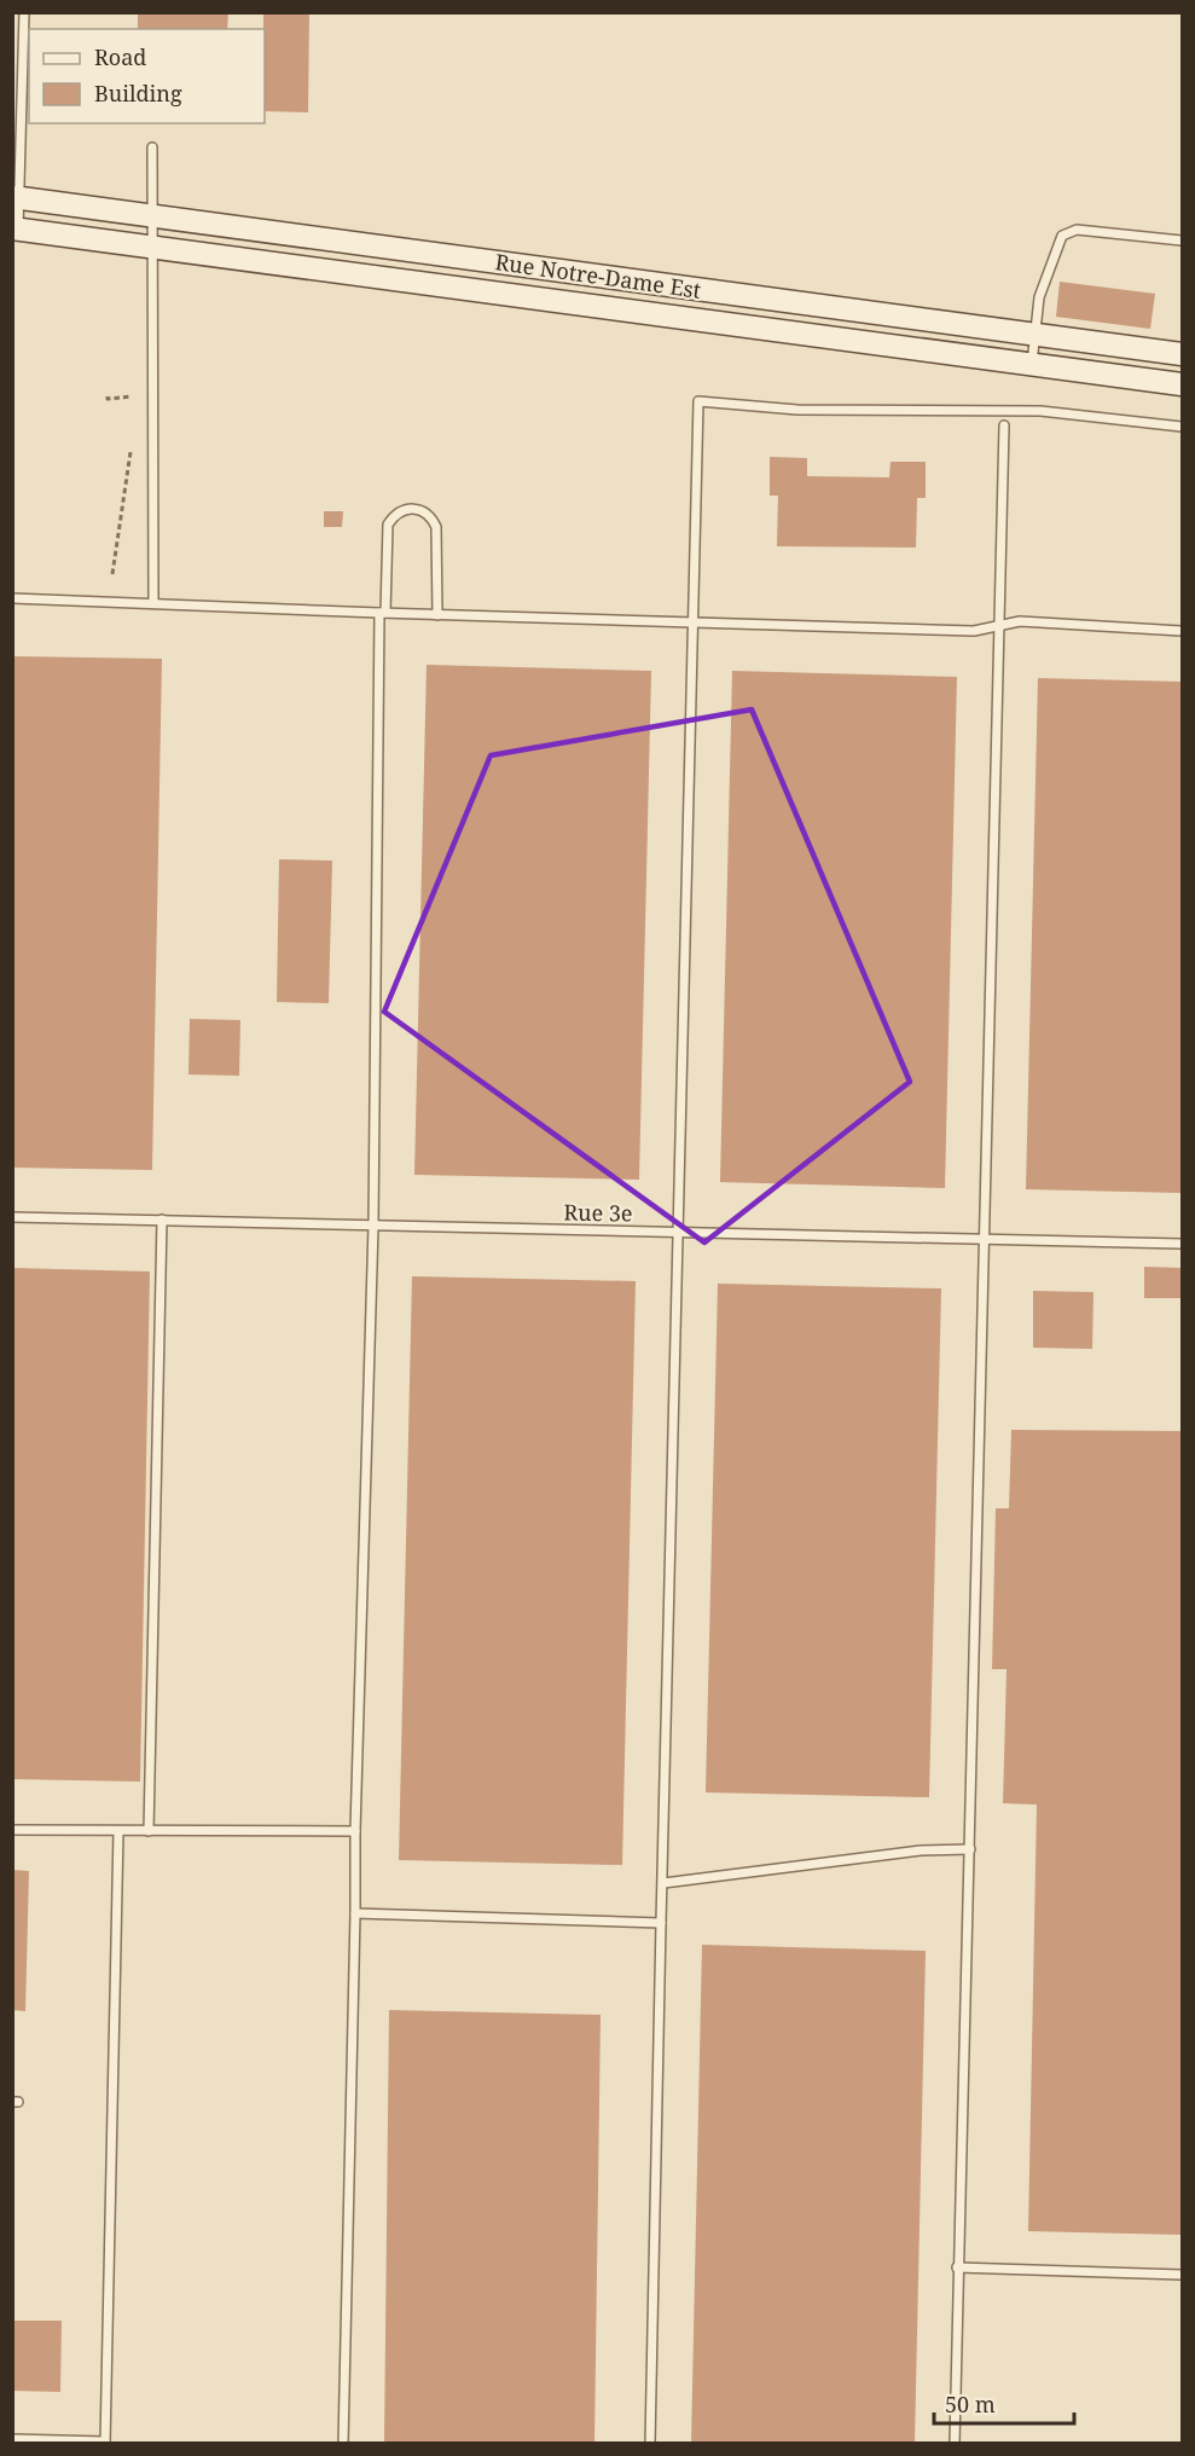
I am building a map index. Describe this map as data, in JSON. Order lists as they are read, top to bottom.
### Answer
{
  "streets": {
    "main road": ["Rue Notre-Dame Est"],
    "lane": ["Rue 3e"]
  },
  "legend": ["Road", "Building"],
  "scale_bar": "50 m"
}
